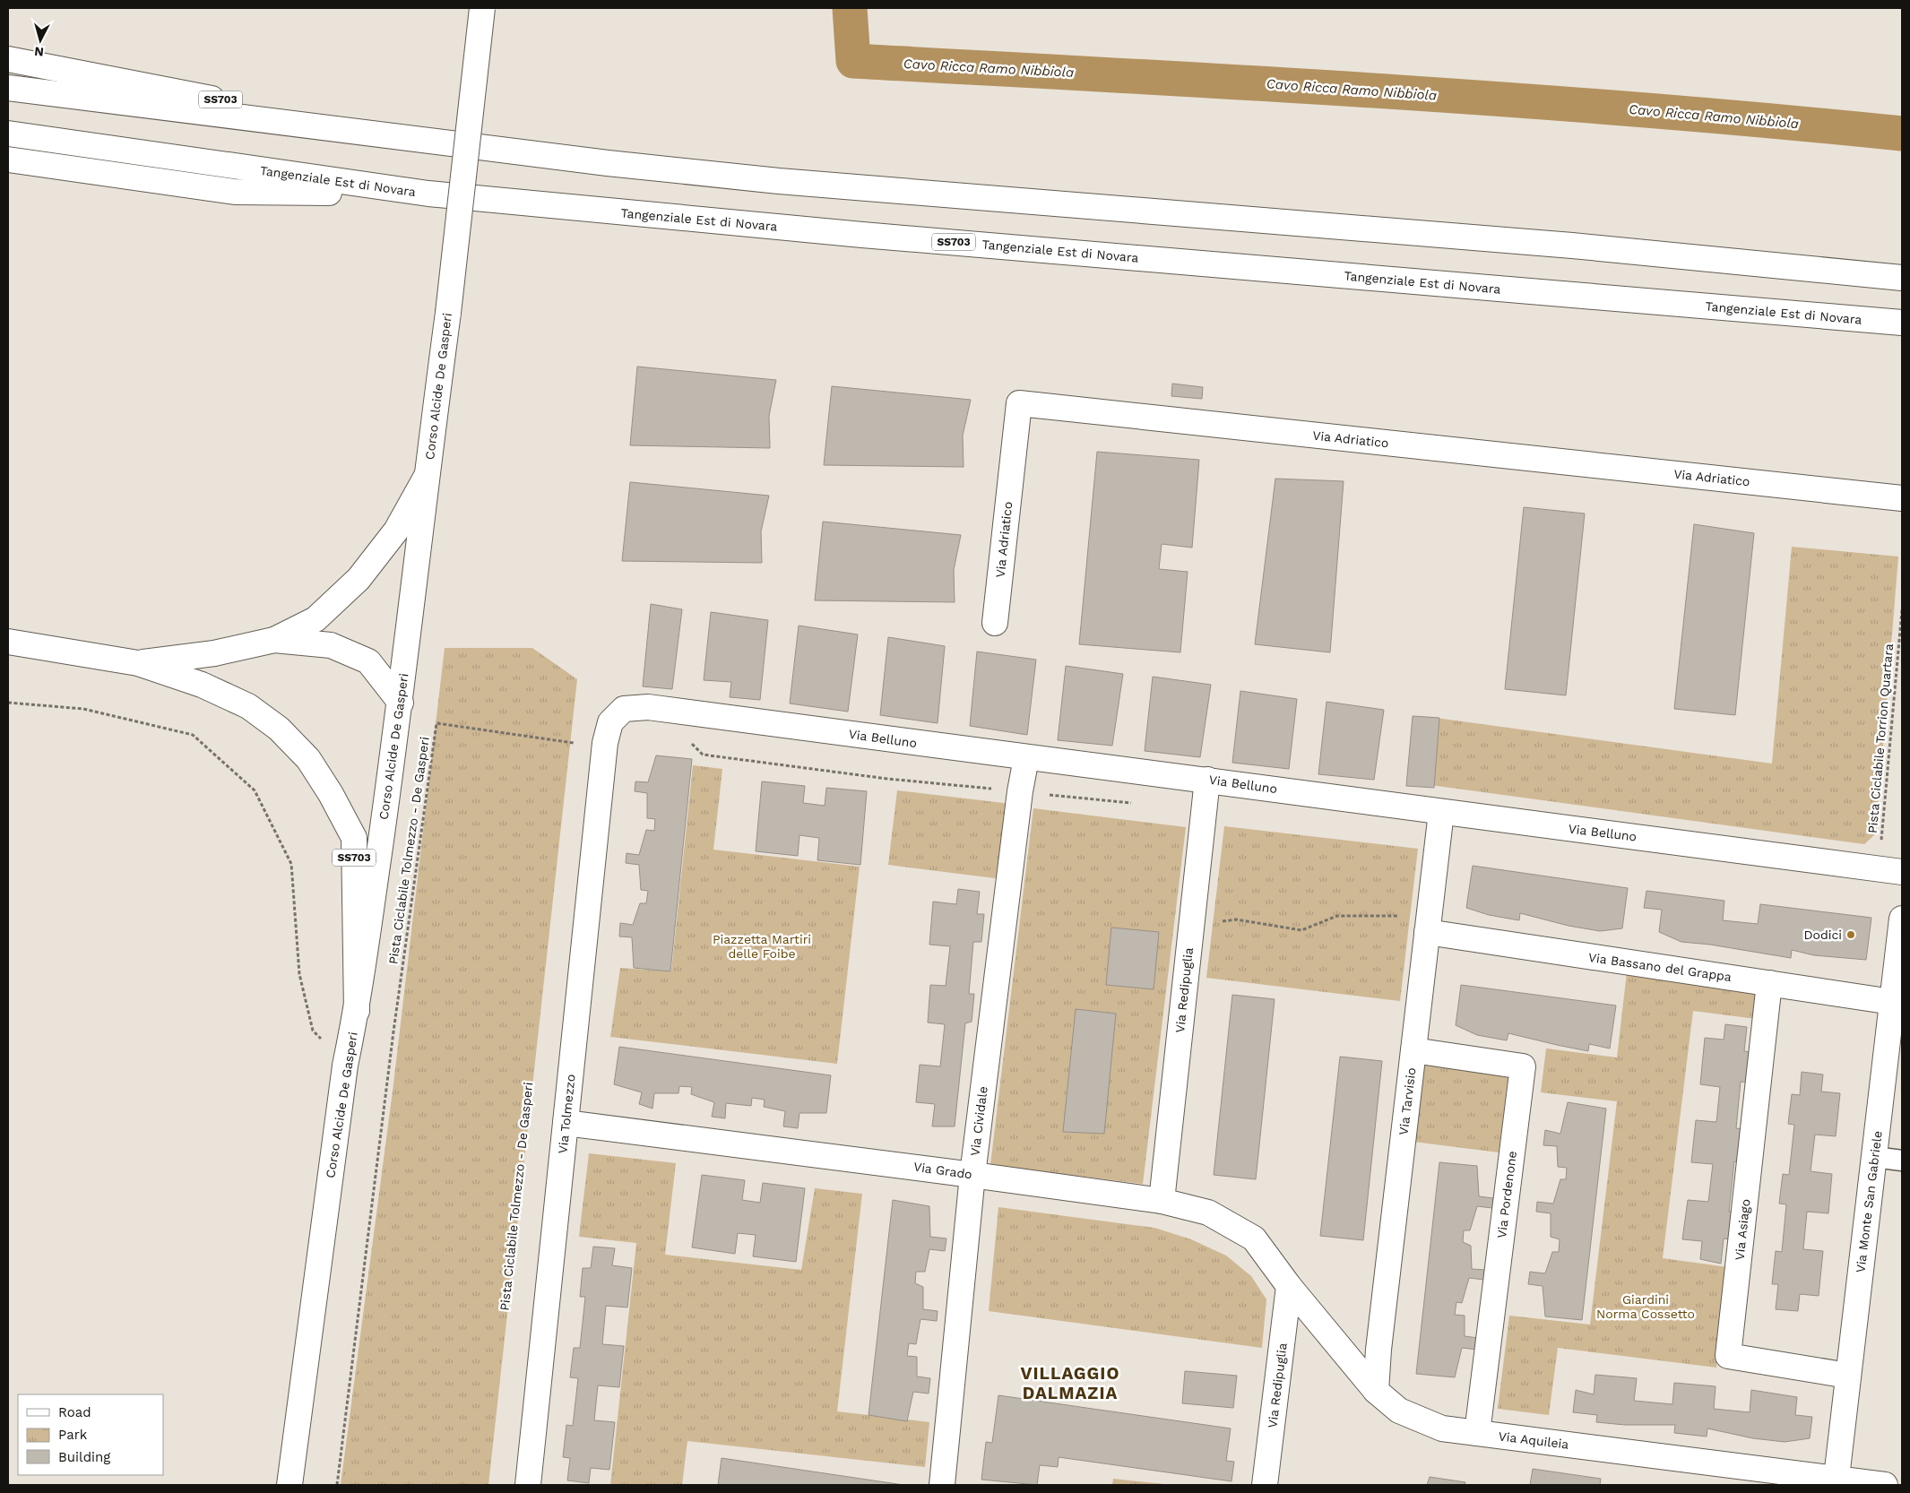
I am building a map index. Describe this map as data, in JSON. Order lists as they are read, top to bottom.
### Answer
{
  "streets": {
    "main road": [
      "SS703",
      "Tangenziale Est di Novara",
      "Corso Alcide De Gasperi",
      "Via Adriatico",
      "Via Belluno",
      "Via Bassano del Grappa",
      "Via Redipuglia",
      "Via Tarvisio",
      "Via Tolmezzo",
      "Via Cividale",
      "Via Grado",
      "Via Pordenone",
      "Via Monte San Gabriele",
      "Via Asiago",
      "Via Aquileia"
    ],
    "path": ["Pista Ciclabile Torrion Quartara", "Pista Ciclabile Tolmezzo - De Gasperi"]
  },
  "crossings": [
    ["SS703", "Tangenziale Est di Novara"],
    ["SS703", "Corso Alcide De Gasperi"],
    ["Via Belluno", "Via Redipuglia"],
    ["Via Belluno", "Via Tarvisio"],
    ["Via Belluno", "Via Tolmezzo"],
    ["Via Belluno", "Via Cividale"],
    ["Via Bassano del Grappa", "Via Tarvisio"],
    ["Via Bassano del Grappa", "Via Monte San Gabriele"],
    ["Via Bassano del Grappa", "Via Asiago"],
    ["Via Redipuglia", "Via Grado"],
    ["Via Redipuglia", "Via Aquileia"],
    ["Via Tarvisio", "Via Pordenone"],
    ["Via Tarvisio", "Via Aquileia"],
    ["Via Tolmezzo", "Via Grado"],
    ["Via Cividale", "Via Grado"],
    ["Via Grado", "Via Aquileia"],
    ["Via Pordenone", "Via Aquileia"],
    ["Via Monte San Gabriele", "Via Asiago"],
    ["Via Monte San Gabriele", "Via Aquileia"]
  ],
  "districts": ["VILLAGGIO DALMAZIA"],
  "water": ["Cavo Ricca Ramo Nibbiola"],
  "parks": ["Piazzetta Martiri delle Foibe", "Giardini Norma Cossetto"],
  "places": ["Dodici"],
  "legend": ["Road", "Park", "Building"],
  "north": "bottom"
}
